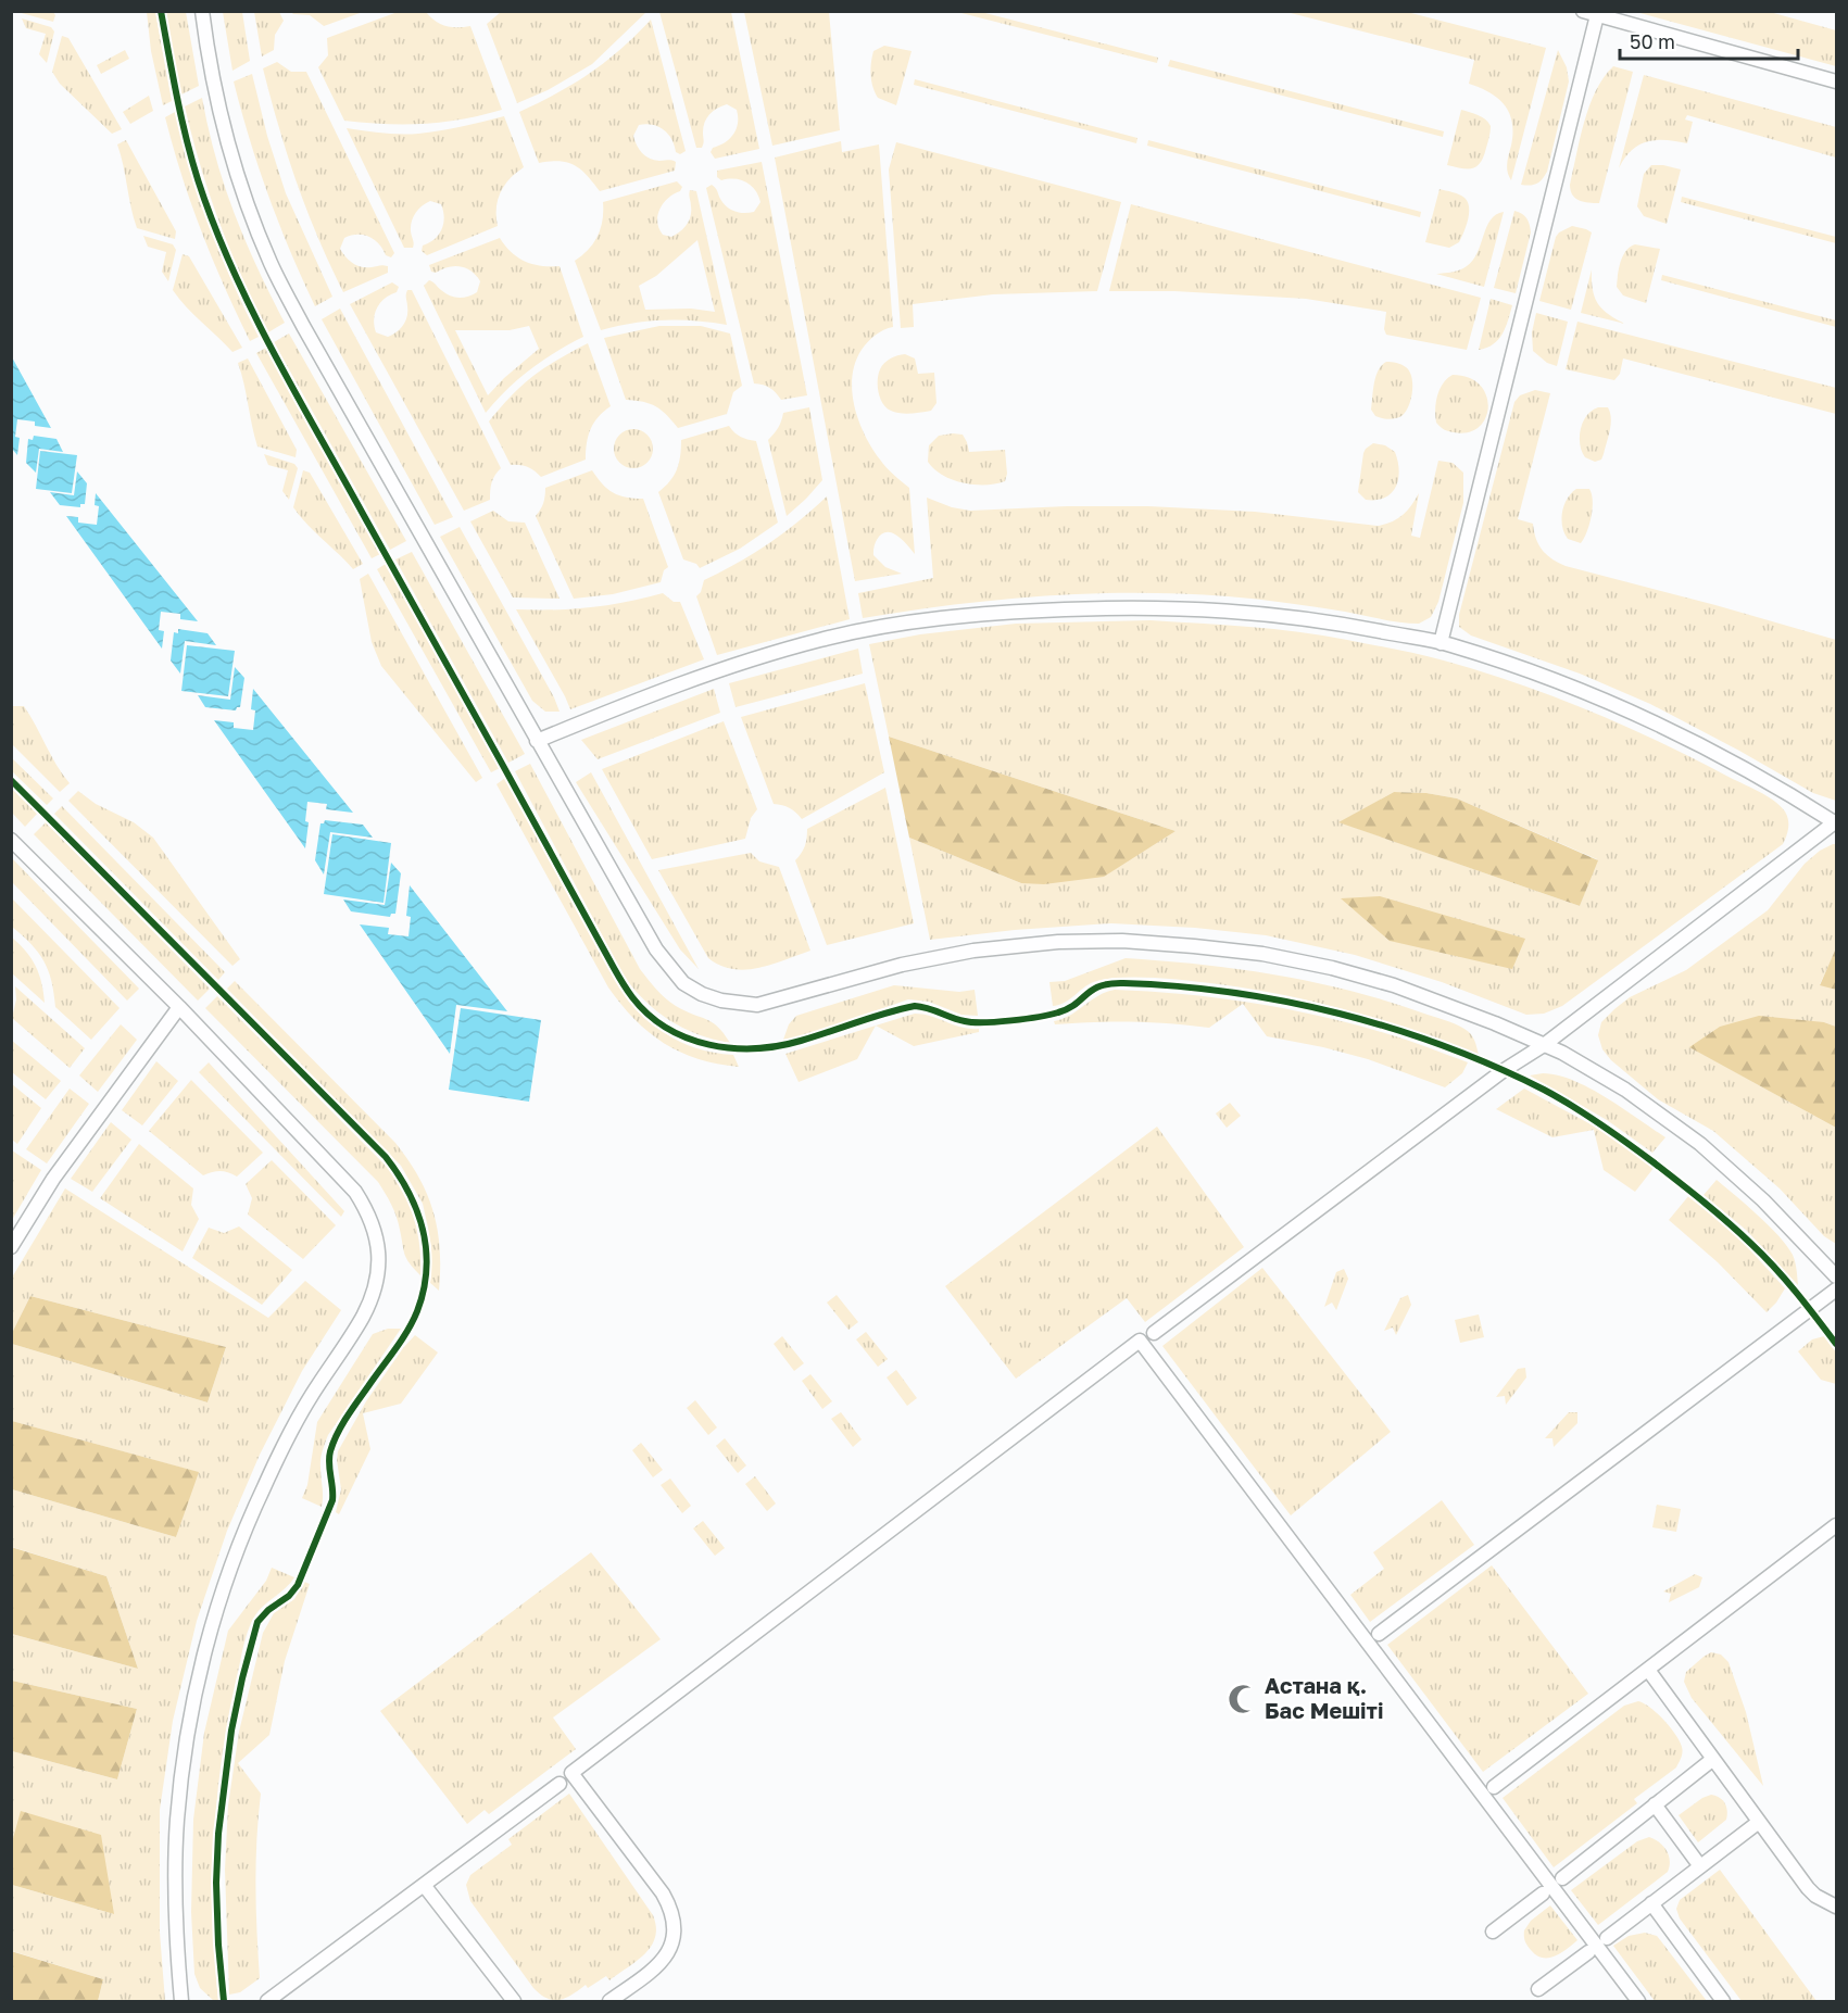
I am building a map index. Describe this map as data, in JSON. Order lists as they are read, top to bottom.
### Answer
{
  "places": {
    "mosque": ["Астана қ. Бас Мешіті"]
  },
  "scale_bar": "50 m"
}
